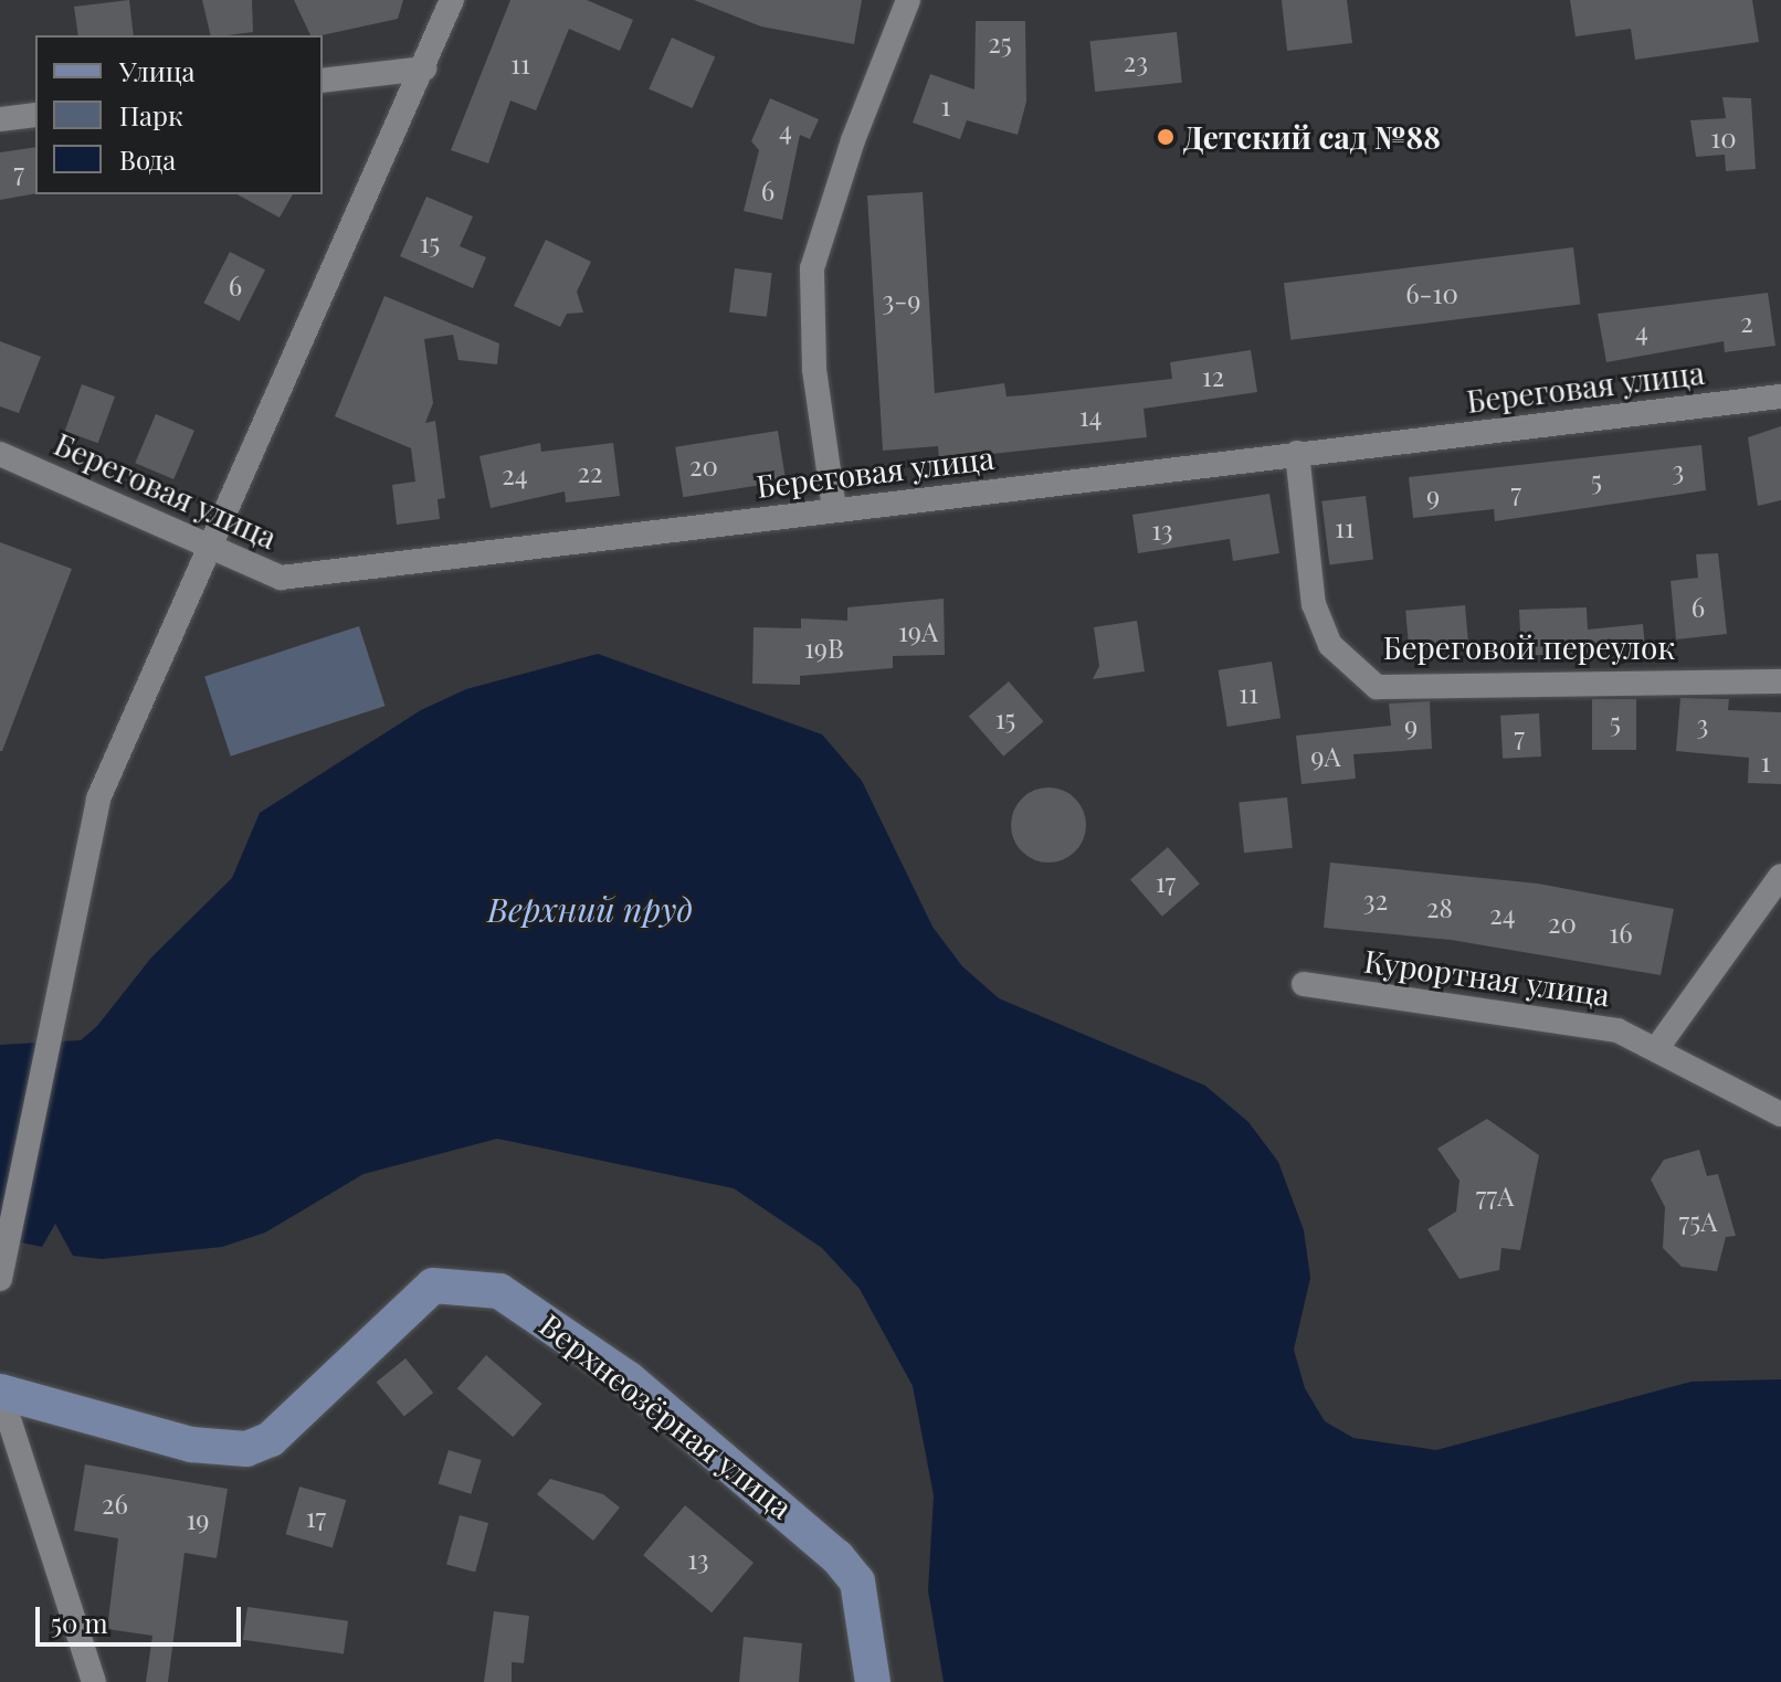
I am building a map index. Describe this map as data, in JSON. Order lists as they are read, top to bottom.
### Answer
{
  "streets": {
    "street": [
      "Береговая улица",
      "Береговой переулок",
      "Курортная улица",
      "Верхнеозёрная улица"
    ]
  },
  "crossings": [
    ["Береговая улица", "Береговой переулок"]
  ],
  "water": ["Верхний пруд"],
  "places": ["Детский сад №88"],
  "house_numbers": [
    "25",
    "23",
    "11",
    "1",
    "4",
    "10",
    "7",
    "6",
    "15",
    "6",
    "6-10",
    "3-9",
    "2",
    "4",
    "12",
    "14",
    "20",
    "3",
    "22",
    "24",
    "5",
    "7",
    "9",
    "11",
    "13",
    "6",
    "19А",
    "19В",
    "11",
    "15",
    "5",
    "3",
    "9",
    "7",
    "9А",
    "1",
    "17",
    "32",
    "28",
    "24",
    "20",
    "16",
    "77А",
    "75А",
    "26",
    "17",
    "19",
    "13"
  ],
  "legend": ["Улица", "Парк", "Вода"],
  "scale_bar": "50 m"
}
